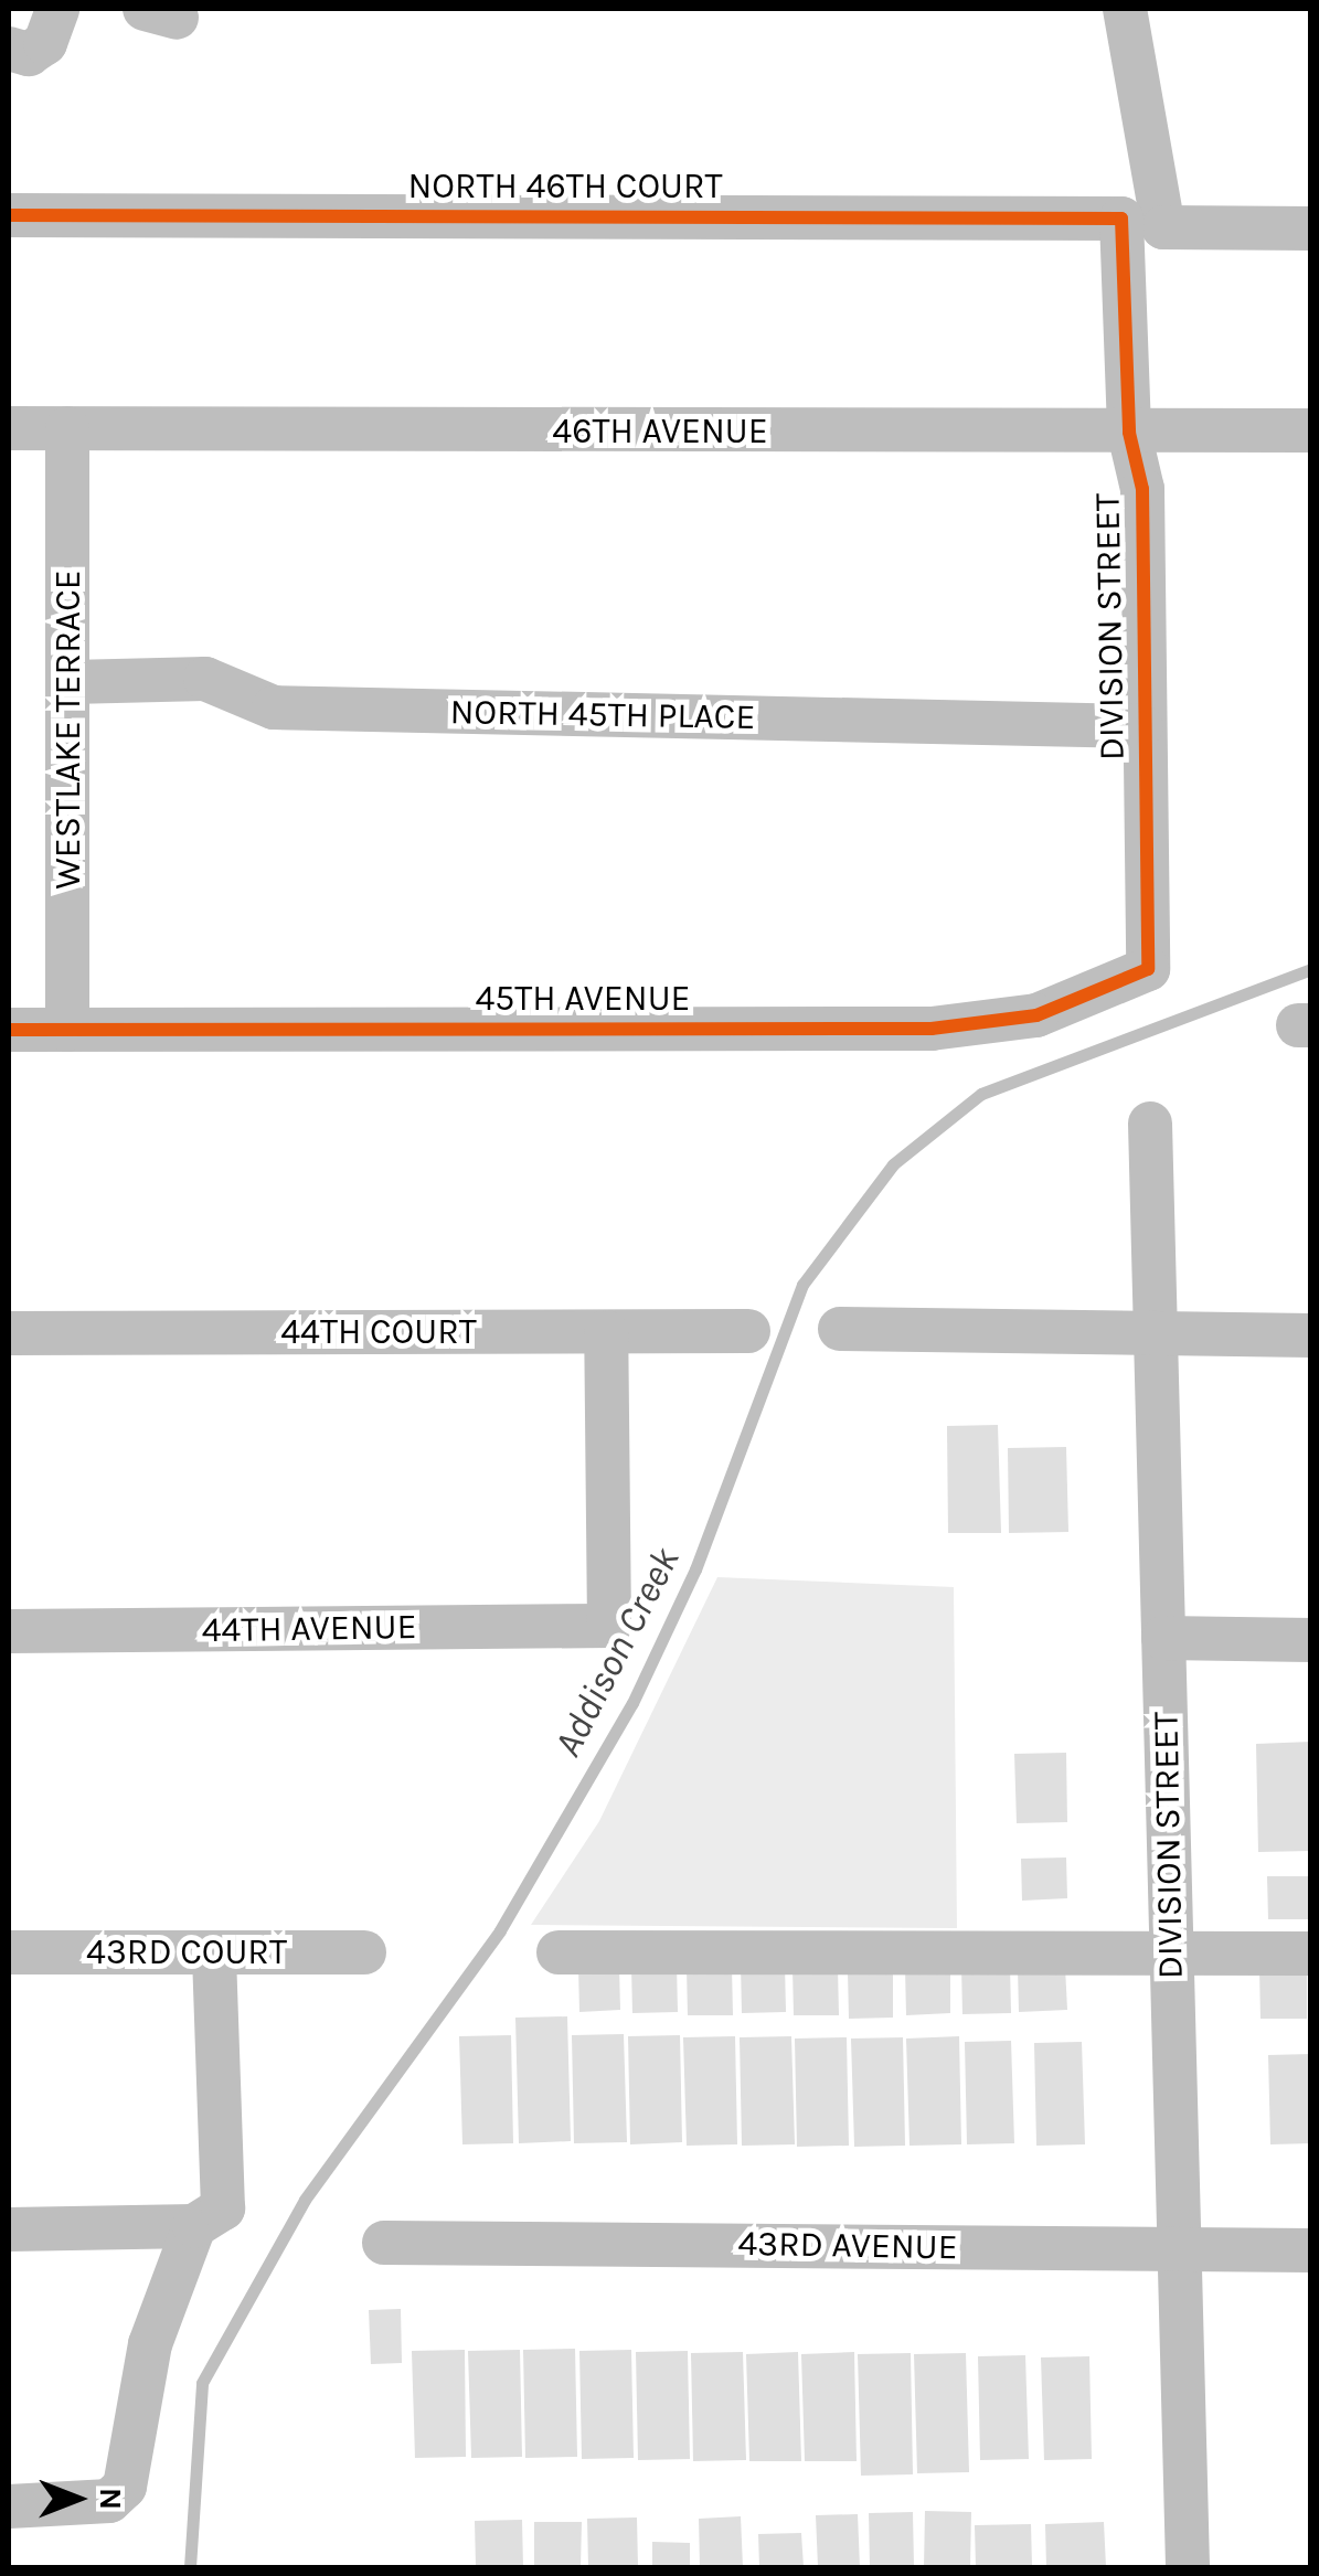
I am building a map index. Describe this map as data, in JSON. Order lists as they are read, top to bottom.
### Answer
{
  "streets": {
    "street": [
      "NORTH 46TH COURT",
      "46TH AVENUE",
      "DIVISION STREET",
      "NORTH 45TH PLACE",
      "WESTLAKE TERRACE",
      "45TH AVENUE",
      "44TH COURT",
      "44TH AVENUE",
      "43RD COURT",
      "43RD AVENUE"
    ]
  },
  "crossings": [
    ["NORTH 46TH COURT", "DIVISION STREET"],
    ["46TH AVENUE", "DIVISION STREET"],
    ["46TH AVENUE", "WESTLAKE TERRACE"],
    ["DIVISION STREET", "NORTH 45TH PLACE"],
    ["DIVISION STREET", "45TH AVENUE"],
    ["DIVISION STREET", "43RD AVENUE"],
    ["NORTH 45TH PLACE", "WESTLAKE TERRACE"],
    ["WESTLAKE TERRACE", "45TH AVENUE"],
    ["44TH COURT", "44TH AVENUE"]
  ],
  "water": ["Addison Creek"],
  "north": "right"
}
